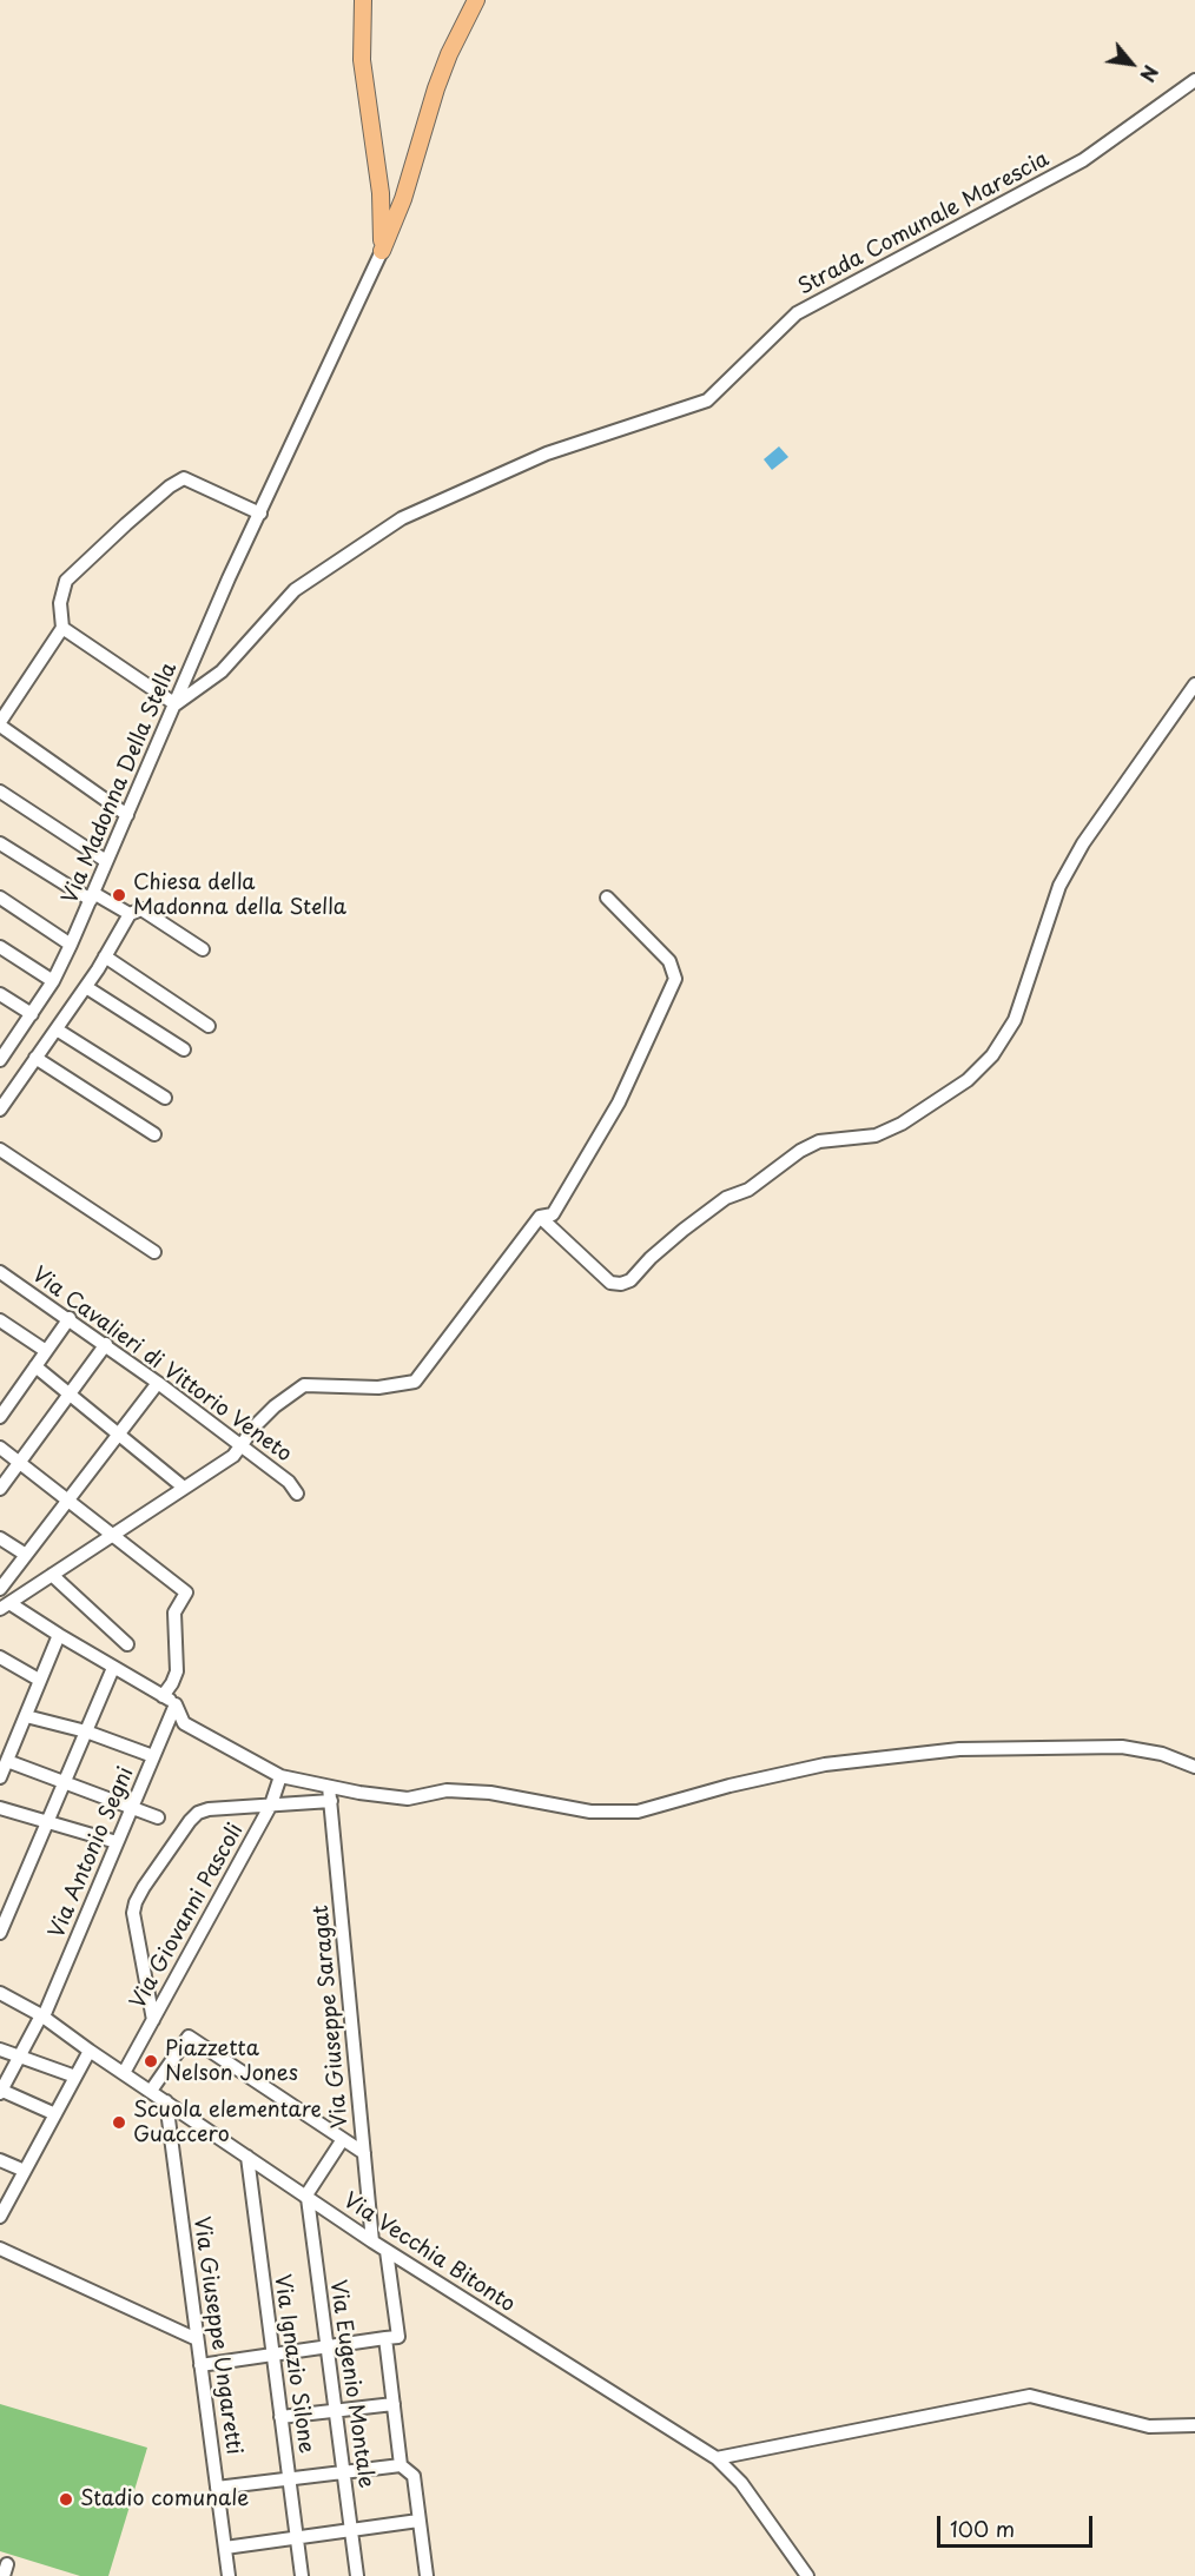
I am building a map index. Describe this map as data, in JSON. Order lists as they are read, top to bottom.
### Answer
{
  "streets": {
    "street": [
      "Strada Comunale Marescia",
      "Via Madonna Della Stella",
      "Via Cavalieri di Vittorio Veneto",
      "Via Antonio Segni",
      "Via Giovanni Pascoli",
      "Via Giuseppe Saragat",
      "Via Vecchia Bitonto",
      "Via Giuseppe Ungaretti",
      "Via Ignazio Silone",
      "Via Eugenio Montale"
    ]
  },
  "crossings": [
    ["Strada Comunale Marescia", "Via Madonna Della Stella"],
    ["Via Antonio Segni", "Via Vecchia Bitonto"],
    ["Via Giovanni Pascoli", "Via Vecchia Bitonto"],
    ["Via Giuseppe Saragat", "Via Vecchia Bitonto"],
    ["Via Vecchia Bitonto", "Via Giuseppe Ungaretti"],
    ["Via Vecchia Bitonto", "Via Ignazio Silone"],
    ["Via Vecchia Bitonto", "Via Eugenio Montale"]
  ],
  "places": [
    "Chiesa della Madonna della Stella",
    "Piazzetta Nelson Jones",
    "Scuola elementare Guaccero",
    "Stadio comunale"
  ],
  "scale_bar": "100 m",
  "north": "bottom right"
}
